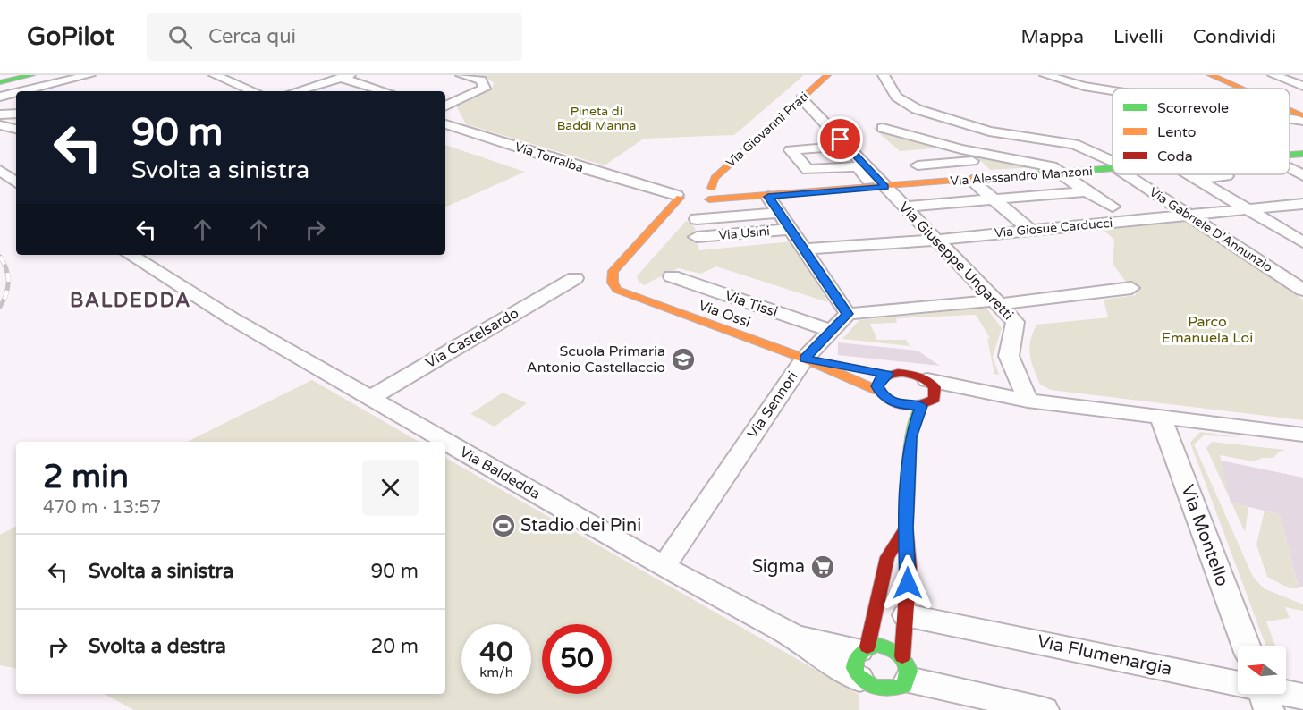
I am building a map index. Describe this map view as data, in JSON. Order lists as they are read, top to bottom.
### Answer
{
  "streets": {
    "main road": ["Via Giovanni Prati", "Via Alessandro Manzoni", "Via Ossi"],
    "street": [
      "Via Torralba",
      "Via Giosuè Carducci",
      "Via Gabriele D'Annunzio",
      "Via Usini",
      "Via Giuseppe Ungaretti",
      "Via Tissi",
      "Via Castelsardo",
      "Via Sennori",
      "Via Baldedda",
      "Via Montello",
      "Via Flumenargia"
    ]
  },
  "crossings": [
    ["Via Giovanni Prati", "Via Torralba"],
    ["Via Giovanni Prati", "Via Alessandro Manzoni"],
    ["Via Giovanni Prati", "Via Ossi"],
    ["Via Torralba", "Via Alessandro Manzoni"],
    ["Via Alessandro Manzoni", "Via Giuseppe Ungaretti"],
    ["Via Giosuè Carducci", "Via Gabriele D'Annunzio"],
    ["Via Giosuè Carducci", "Via Giuseppe Ungaretti"],
    ["Via Tissi", "Via Sennori"],
    ["Via Ossi", "Via Sennori"],
    ["Via Castelsardo", "Via Baldedda"],
    ["Via Sennori", "Via Baldedda"]
  ],
  "districts": ["BALDEDDA"],
  "parks": ["Pineta di Baddi Manna", "Parco Emanuela Loi"],
  "places": {
    "school or university": ["Scuola Primaria Antonio Castellaccio"],
    "sports": ["Stadio dei Pini"],
    "supermarket": ["Sigma"]
  },
  "legend": ["Scorrevole", "Lento", "Coda"],
  "north": "left",
  "page": {
    "header": "GoPilot",
    "search": "Cerca qui",
    "nav": ["Mappa", "Livelli", "Condividi"],
    "turn": ["90 m", "Svolta a sinistra"],
    "heading": ["2 min", "470 m · 13:57"],
    "list": [
      {
        "name": "Svolta a sinistra",
        "value": "90 m"
      },
      {
        "name": "Svolta a destra",
        "value": "20 m"
      }
    ],
    "speed": "40 km/h",
    "limit": "50"
  }
}
